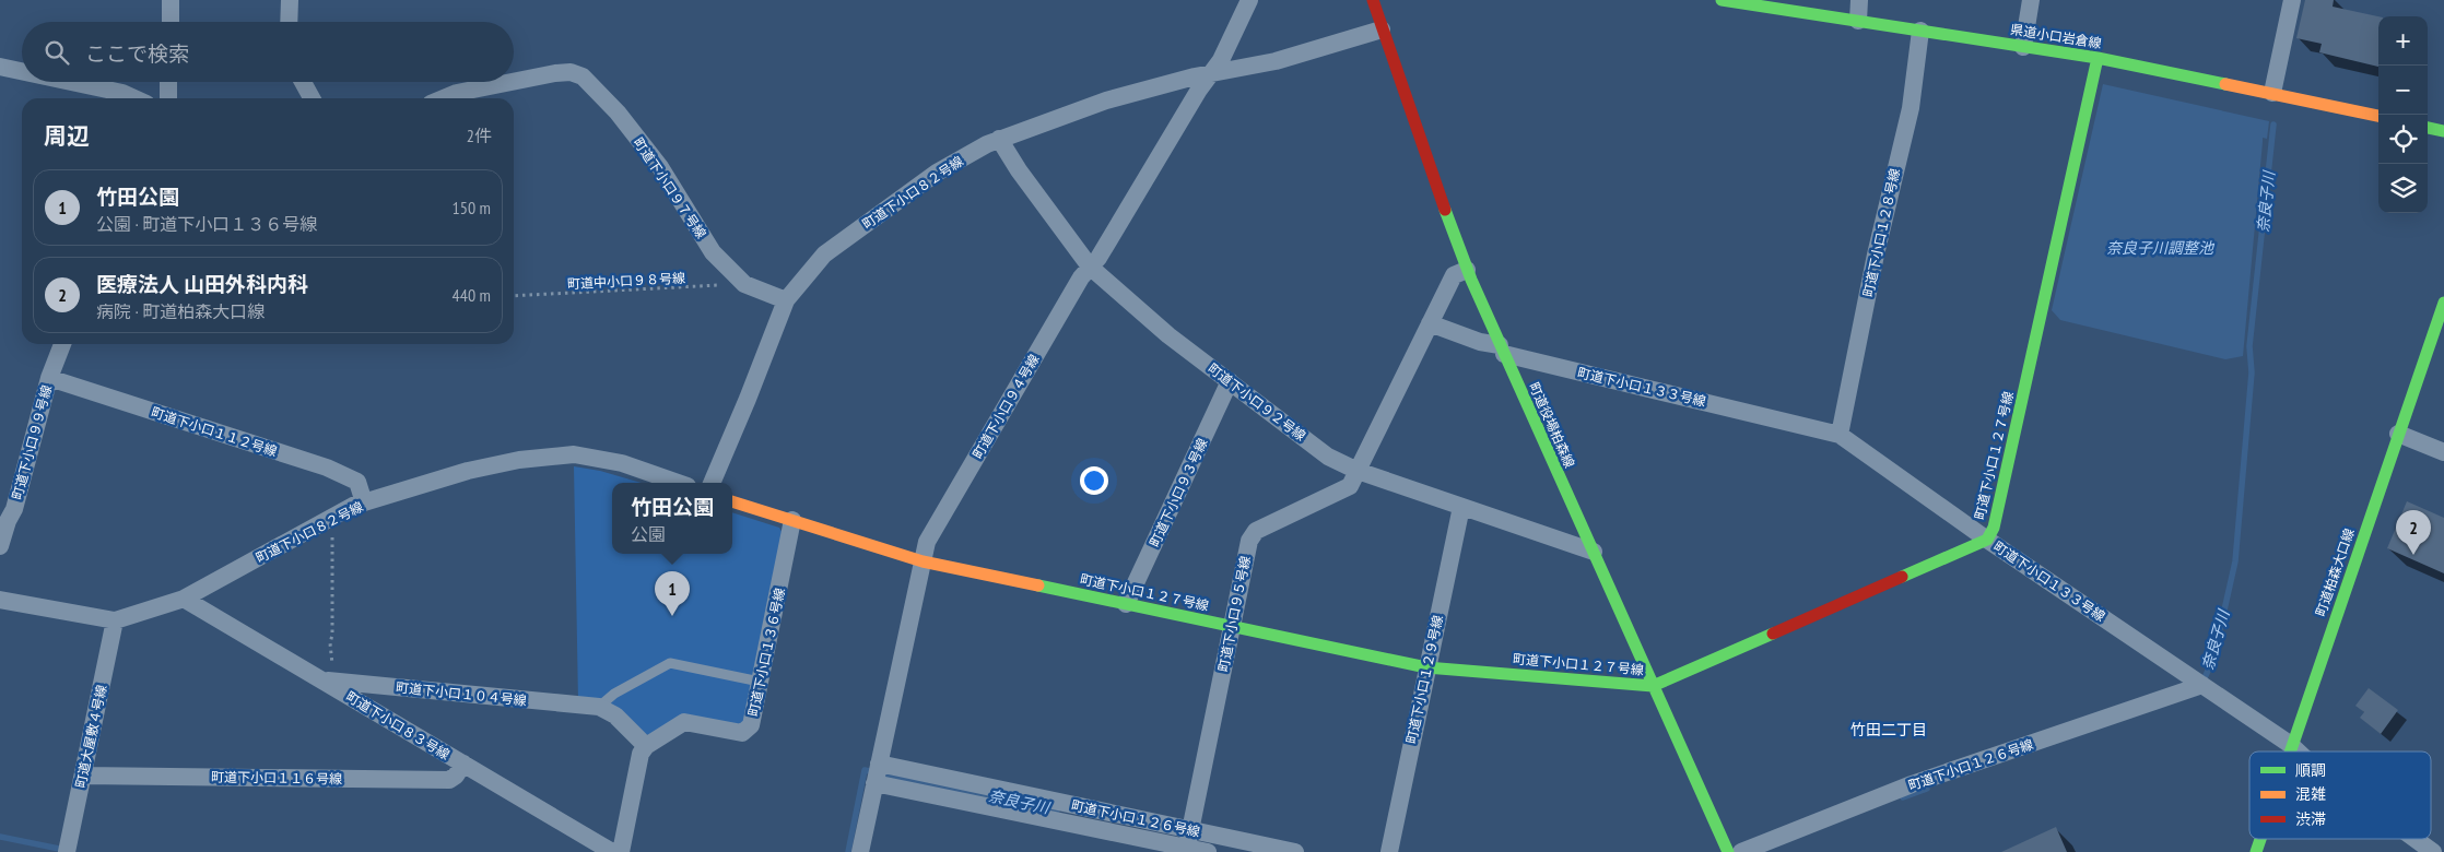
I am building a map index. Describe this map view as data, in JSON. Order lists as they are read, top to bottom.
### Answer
{
  "streets": {
    "street": [
      "県道小口岩倉線",
      "町道下小口９７号線",
      "町道下小口８２号線",
      "町道下小口１２８号線",
      "町道下小口１３３号線",
      "町道下小口９２号線",
      "町道下小口９４号線",
      "町道役場柏森線",
      "町道下小口１１２号線",
      "町道下小口９９号線",
      "町道下小口１２７号線",
      "町道下小口９３号線",
      "町道柏森大口線",
      "町道下小口９５号線",
      "町道下小口１３６号線",
      "町道下小口１２９号線",
      "町道下小口１０４号線",
      "町道下小口８３号線",
      "町道大屋敷４号線",
      "町道下小口１２６号線",
      "町道下小口１１６号線"
    ],
    "path": ["町道中小口９８号線"]
  },
  "crossings": [
    ["県道小口岩倉線", "町道下小口１２８号線"],
    ["県道小口岩倉線", "町道下小口１２７号線"],
    ["町道下小口９７号線", "町道下小口８２号線"],
    ["町道下小口９７号線", "町道中小口９８号線"],
    ["町道下小口８２号線", "町道下小口９２号線"],
    ["町道下小口８２号線", "町道下小口９４号線"],
    ["町道下小口８２号線", "町道役場柏森線"],
    ["町道下小口８２号線", "町道下小口１１２号線"],
    ["町道下小口８２号線", "町道下小口８３号線"],
    ["町道下小口８２号線", "町道大屋敷４号線"],
    ["町道下小口１２８号線", "町道下小口１３３号線"],
    ["町道下小口１３３号線", "町道役場柏森線"],
    ["町道下小口１３３号線", "町道下小口１２７号線"],
    ["町道下小口１３３号線", "町道柏森大口線"],
    ["町道下小口１３３号線", "町道下小口９５号線"],
    ["町道下小口１３３号線", "町道下小口１２６号線"],
    ["町道下小口９２号線", "町道下小口９４号線"],
    ["町道下小口９２号線", "町道役場柏森線"],
    ["町道下小口９２号線", "町道下小口９３号線"],
    ["町道下小口９２号線", "町道下小口９５号線"],
    ["町道下小口９２号線", "町道下小口１２９号線"],
    ["町道下小口９４号線", "町道下小口１２７号線"],
    ["町道下小口９４号線", "町道下小口１２６号線"],
    ["町道役場柏森線", "町道下小口１２７号線"],
    ["町道役場柏森線", "町道下小口９５号線"],
    ["町道下小口１１２号線", "町道下小口９９号線"],
    ["町道下小口１２７号線", "町道下小口９３号線"],
    ["町道下小口１２７号線", "町道下小口９５号線"],
    ["町道下小口１２７号線", "町道下小口１３６号線"],
    ["町道下小口１２７号線", "町道下小口１２９号線"],
    ["町道下小口９５号線", "町道下小口１２６号線"],
    ["町道下小口１０４号線", "町道下小口８３号線"],
    ["町道下小口８３号線", "町道下小口１１６号線"],
    ["町道大屋敷４号線", "町道下小口１１６号線"]
  ],
  "districts": ["竹田二丁目"],
  "water": ["奈良子川", "奈良子川調整池"],
  "legend": ["順調", "混雑", "渋滞"],
  "page": {
    "map_buttons": ["+", "−"],
    "search": "ここで検索",
    "heading": ["周辺", "2件"],
    "list": [
      {
        "mark": "1",
        "name": "竹田公園",
        "note": "公園 · 町道下小口１３６号線",
        "value": "150 m"
      },
      {
        "mark": "2",
        "name": "医療法人 山田外科内科",
        "note": "病院 · 町道柏森大口線",
        "value": "440 m"
      }
    ],
    "popup": ["竹田公園", "公園"],
    "pins": ["2", "1"]
  }
}
